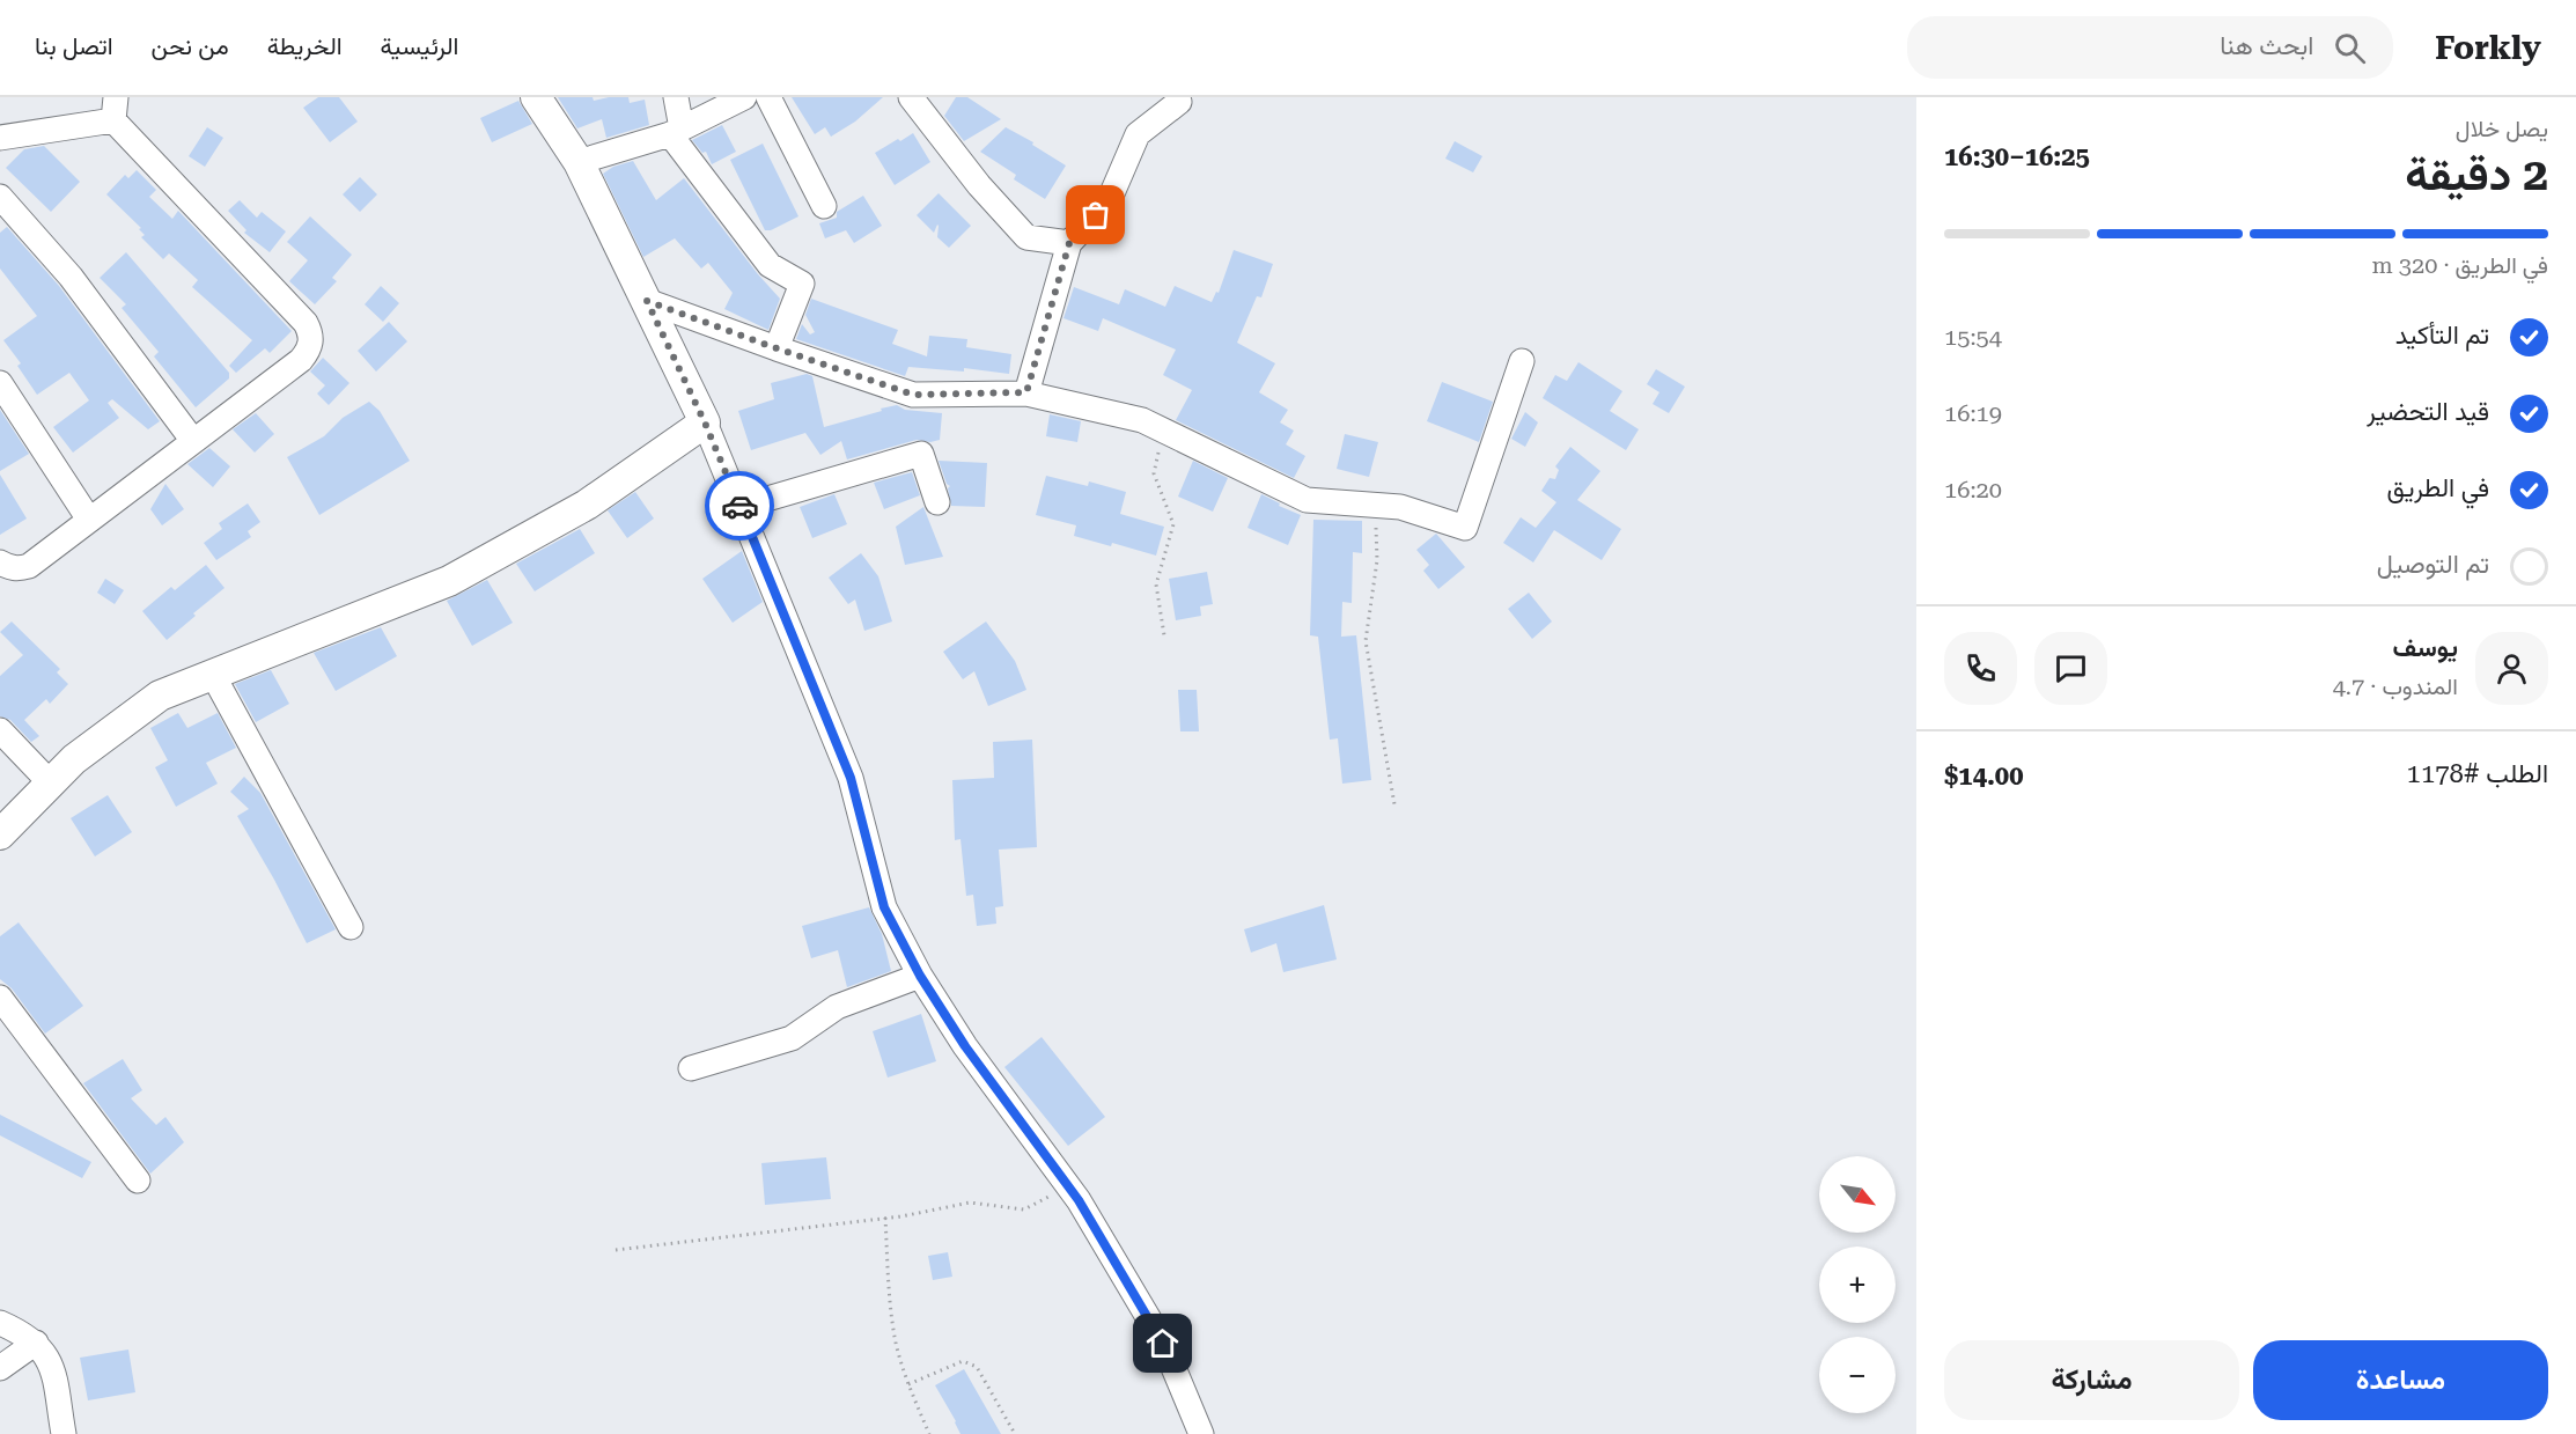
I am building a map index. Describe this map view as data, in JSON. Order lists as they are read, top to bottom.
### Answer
{
  "north": "bottom right",
  "page": {
    "header": "Forkly",
    "search": "ابحث هنا",
    "nav": [
      "الرئيسية",
      "الخريطة",
      "من نحن",
      "اتصل بنا"
    ],
    "heading": ["2 دقيقة", "يصل خلال", "16:25–16:30"],
    "panel": [
      "يوسف",
      "المندوب · 4.7",
      "الطلب #1178",
      "$14.00"
    ],
    "bar": "في الطريق · 320 m",
    "list": [
      ["تم التأكيد", "15:54"],
      ["قيد التحضير", "16:19"],
      ["في الطريق", "16:20"],
      "تم التوصيل"
    ],
    "map_buttons": ["+", "−"],
    "buttons": ["مساعدة", "مشاركة"]
  }
}
